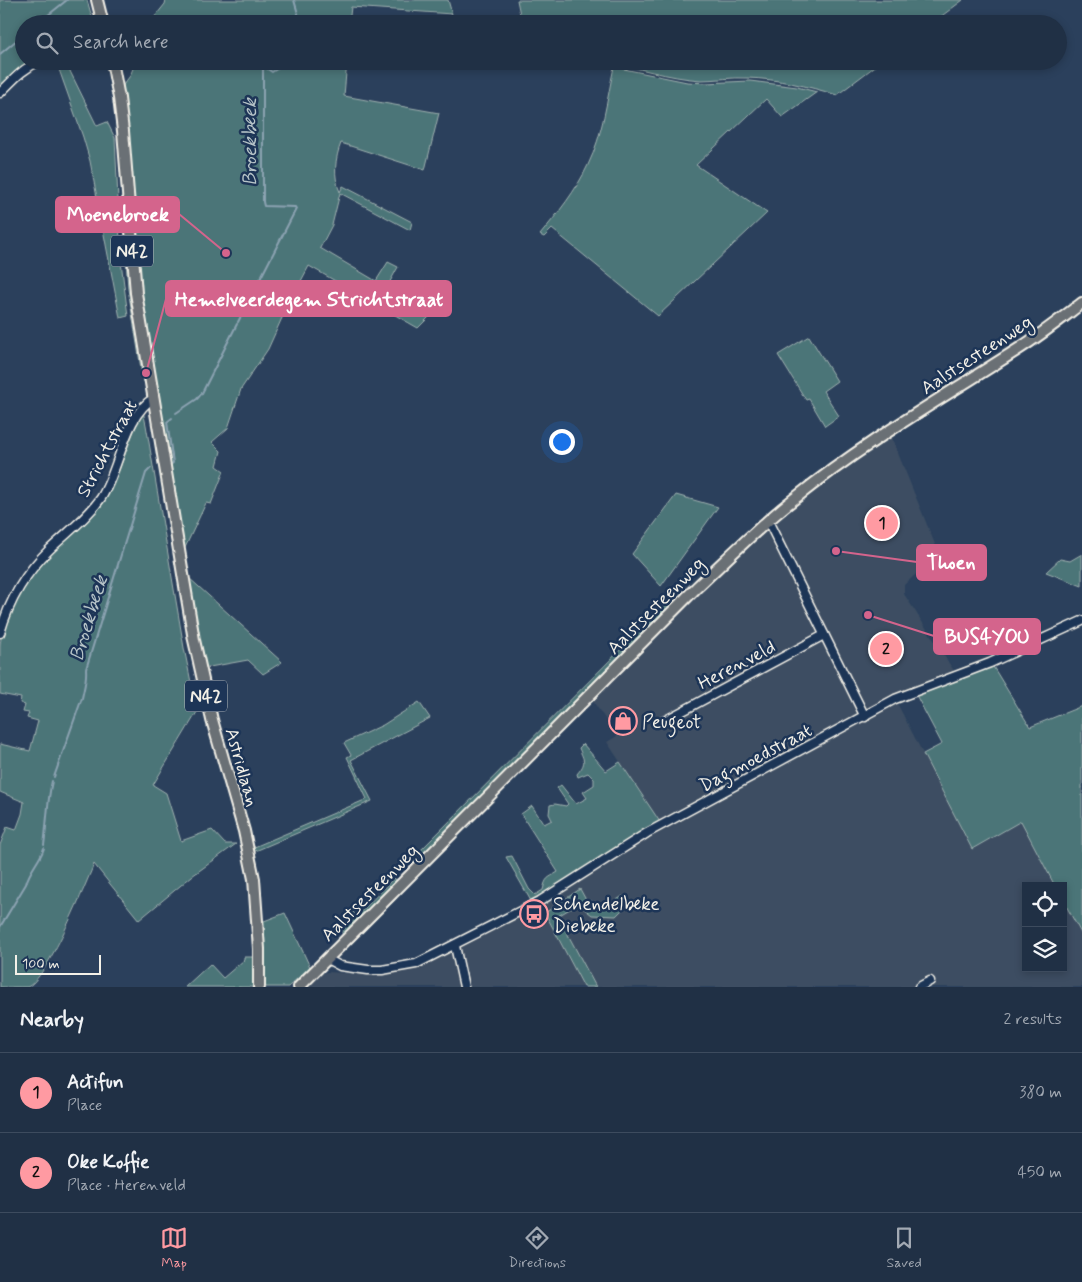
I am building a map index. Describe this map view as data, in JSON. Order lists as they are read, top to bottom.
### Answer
{
  "streets": {
    "main road": ["N42", "Aalstsesteenweg", "Astridlaan"],
    "street": ["Strichtstraat", "Herenveld", "Dagmoedstraat"]
  },
  "crossings": [
    ["N42", "Strichtstraat"],
    ["N42", "Astridlaan"],
    ["Aalstsesteenweg", "Dagmoedstraat"],
    ["Strichtstraat", "Astridlaan"]
  ],
  "water": ["Broekbeek"],
  "places": {
    "other": [
      "Moenebroek",
      "Hemelveerdegem Strichtstraat",
      "Thoen",
      "BUS4YOU"
    ],
    "shop": ["Peugeot"],
    "bus stop": ["Schendelbeke Diebeke"]
  },
  "scale_bar": "100 m",
  "page": {
    "search": "Search here",
    "pins": ["1", "2"],
    "scale": "100 m",
    "heading": ["Nearby", "2 results"],
    "list": [
      {
        "mark": "1",
        "name": "Actifun",
        "note": "Place",
        "value": "380 m"
      },
      {
        "mark": "2",
        "name": "Oke Koffie",
        "note": "Place · Herenveld",
        "value": "450 m"
      }
    ],
    "nav": ["Map", "Directions", "Saved"]
  }
}
